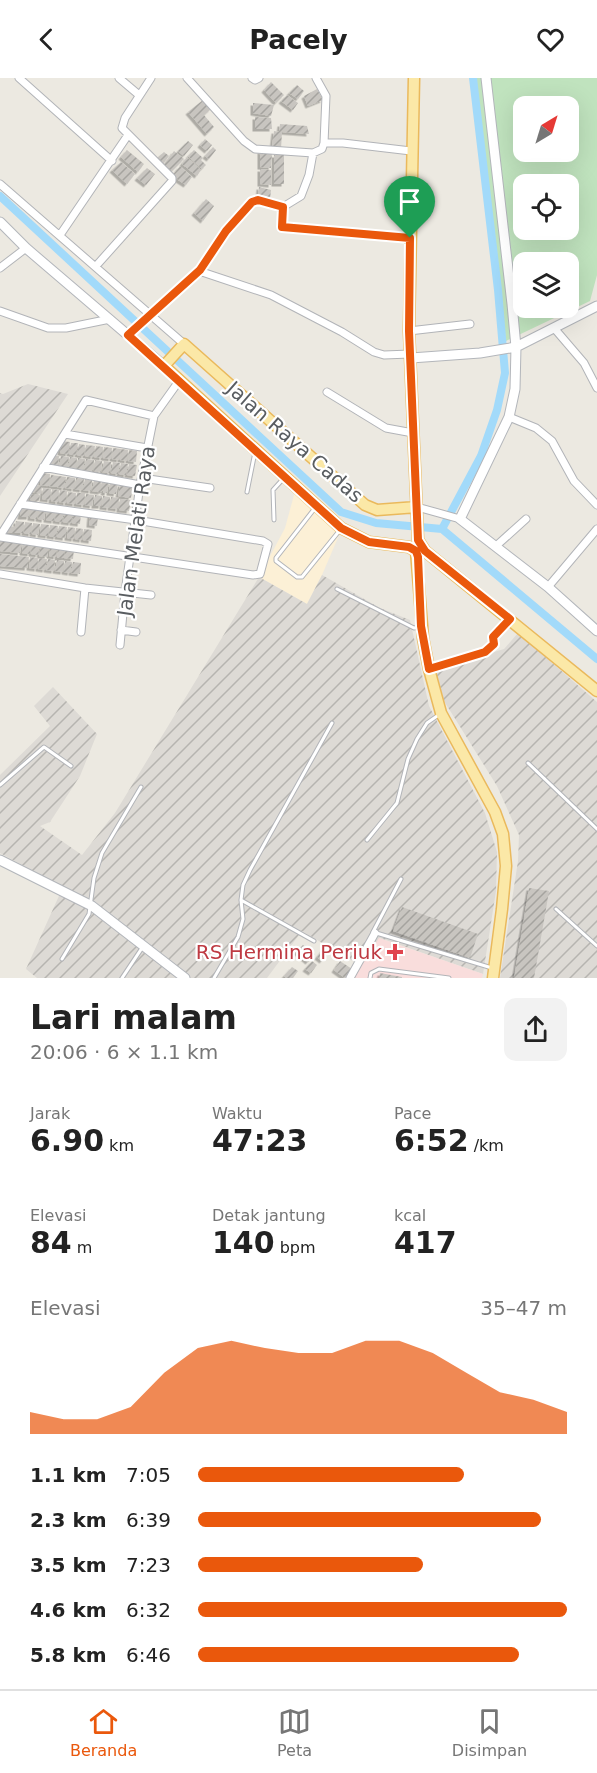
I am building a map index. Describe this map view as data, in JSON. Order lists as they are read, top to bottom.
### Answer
{
  "streets": {
    "main road": ["Jalan Raya Cadas"],
    "street": ["Jalan Melati Raya"]
  },
  "places": {
    "health": ["RS Hermina Periuk"]
  },
  "north": "top right",
  "page": {
    "header": "Pacely",
    "heading": ["Lari malam", "20:06 · 6 × 1.1 km"],
    "stats": [
      ["Jarak", "6.90 km"],
      ["Waktu", "47:23"],
      ["Pace", "6:52 /km"],
      ["Elevasi", "84 m"],
      ["Detak jantung", "140 bpm"],
      ["kcal", "417"]
    ],
    "chart": ["Elevasi", "35–47 m"],
    "list": [
      {
        "name": "1.1 km",
        "note": "7:05"
      },
      {
        "name": "2.3 km",
        "note": "6:39"
      },
      {
        "name": "3.5 km",
        "note": "7:23"
      },
      {
        "name": "4.6 km",
        "note": "6:32"
      },
      {
        "name": "5.8 km",
        "note": "6:46"
      }
    ],
    "tabs": ["Beranda", "Peta", "Disimpan"]
  }
}
